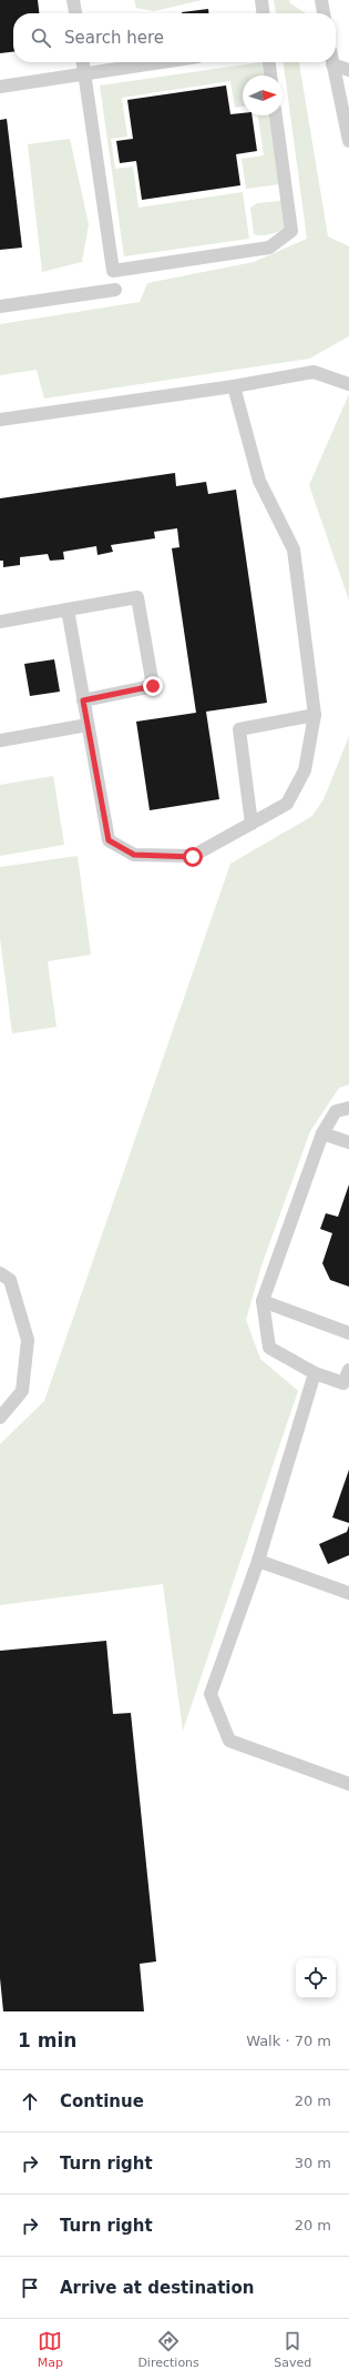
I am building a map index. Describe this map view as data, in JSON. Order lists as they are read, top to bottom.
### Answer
{
  "north": "right",
  "page": {
    "search": "Search here",
    "heading": ["1 min", "Walk · 70 m"],
    "list": [
      ["Continue", "20 m"],
      ["Turn right", "30 m"],
      ["Turn right", "20 m"],
      "Arrive at destination"
    ],
    "nav": ["Map", "Directions", "Saved"]
  }
}
